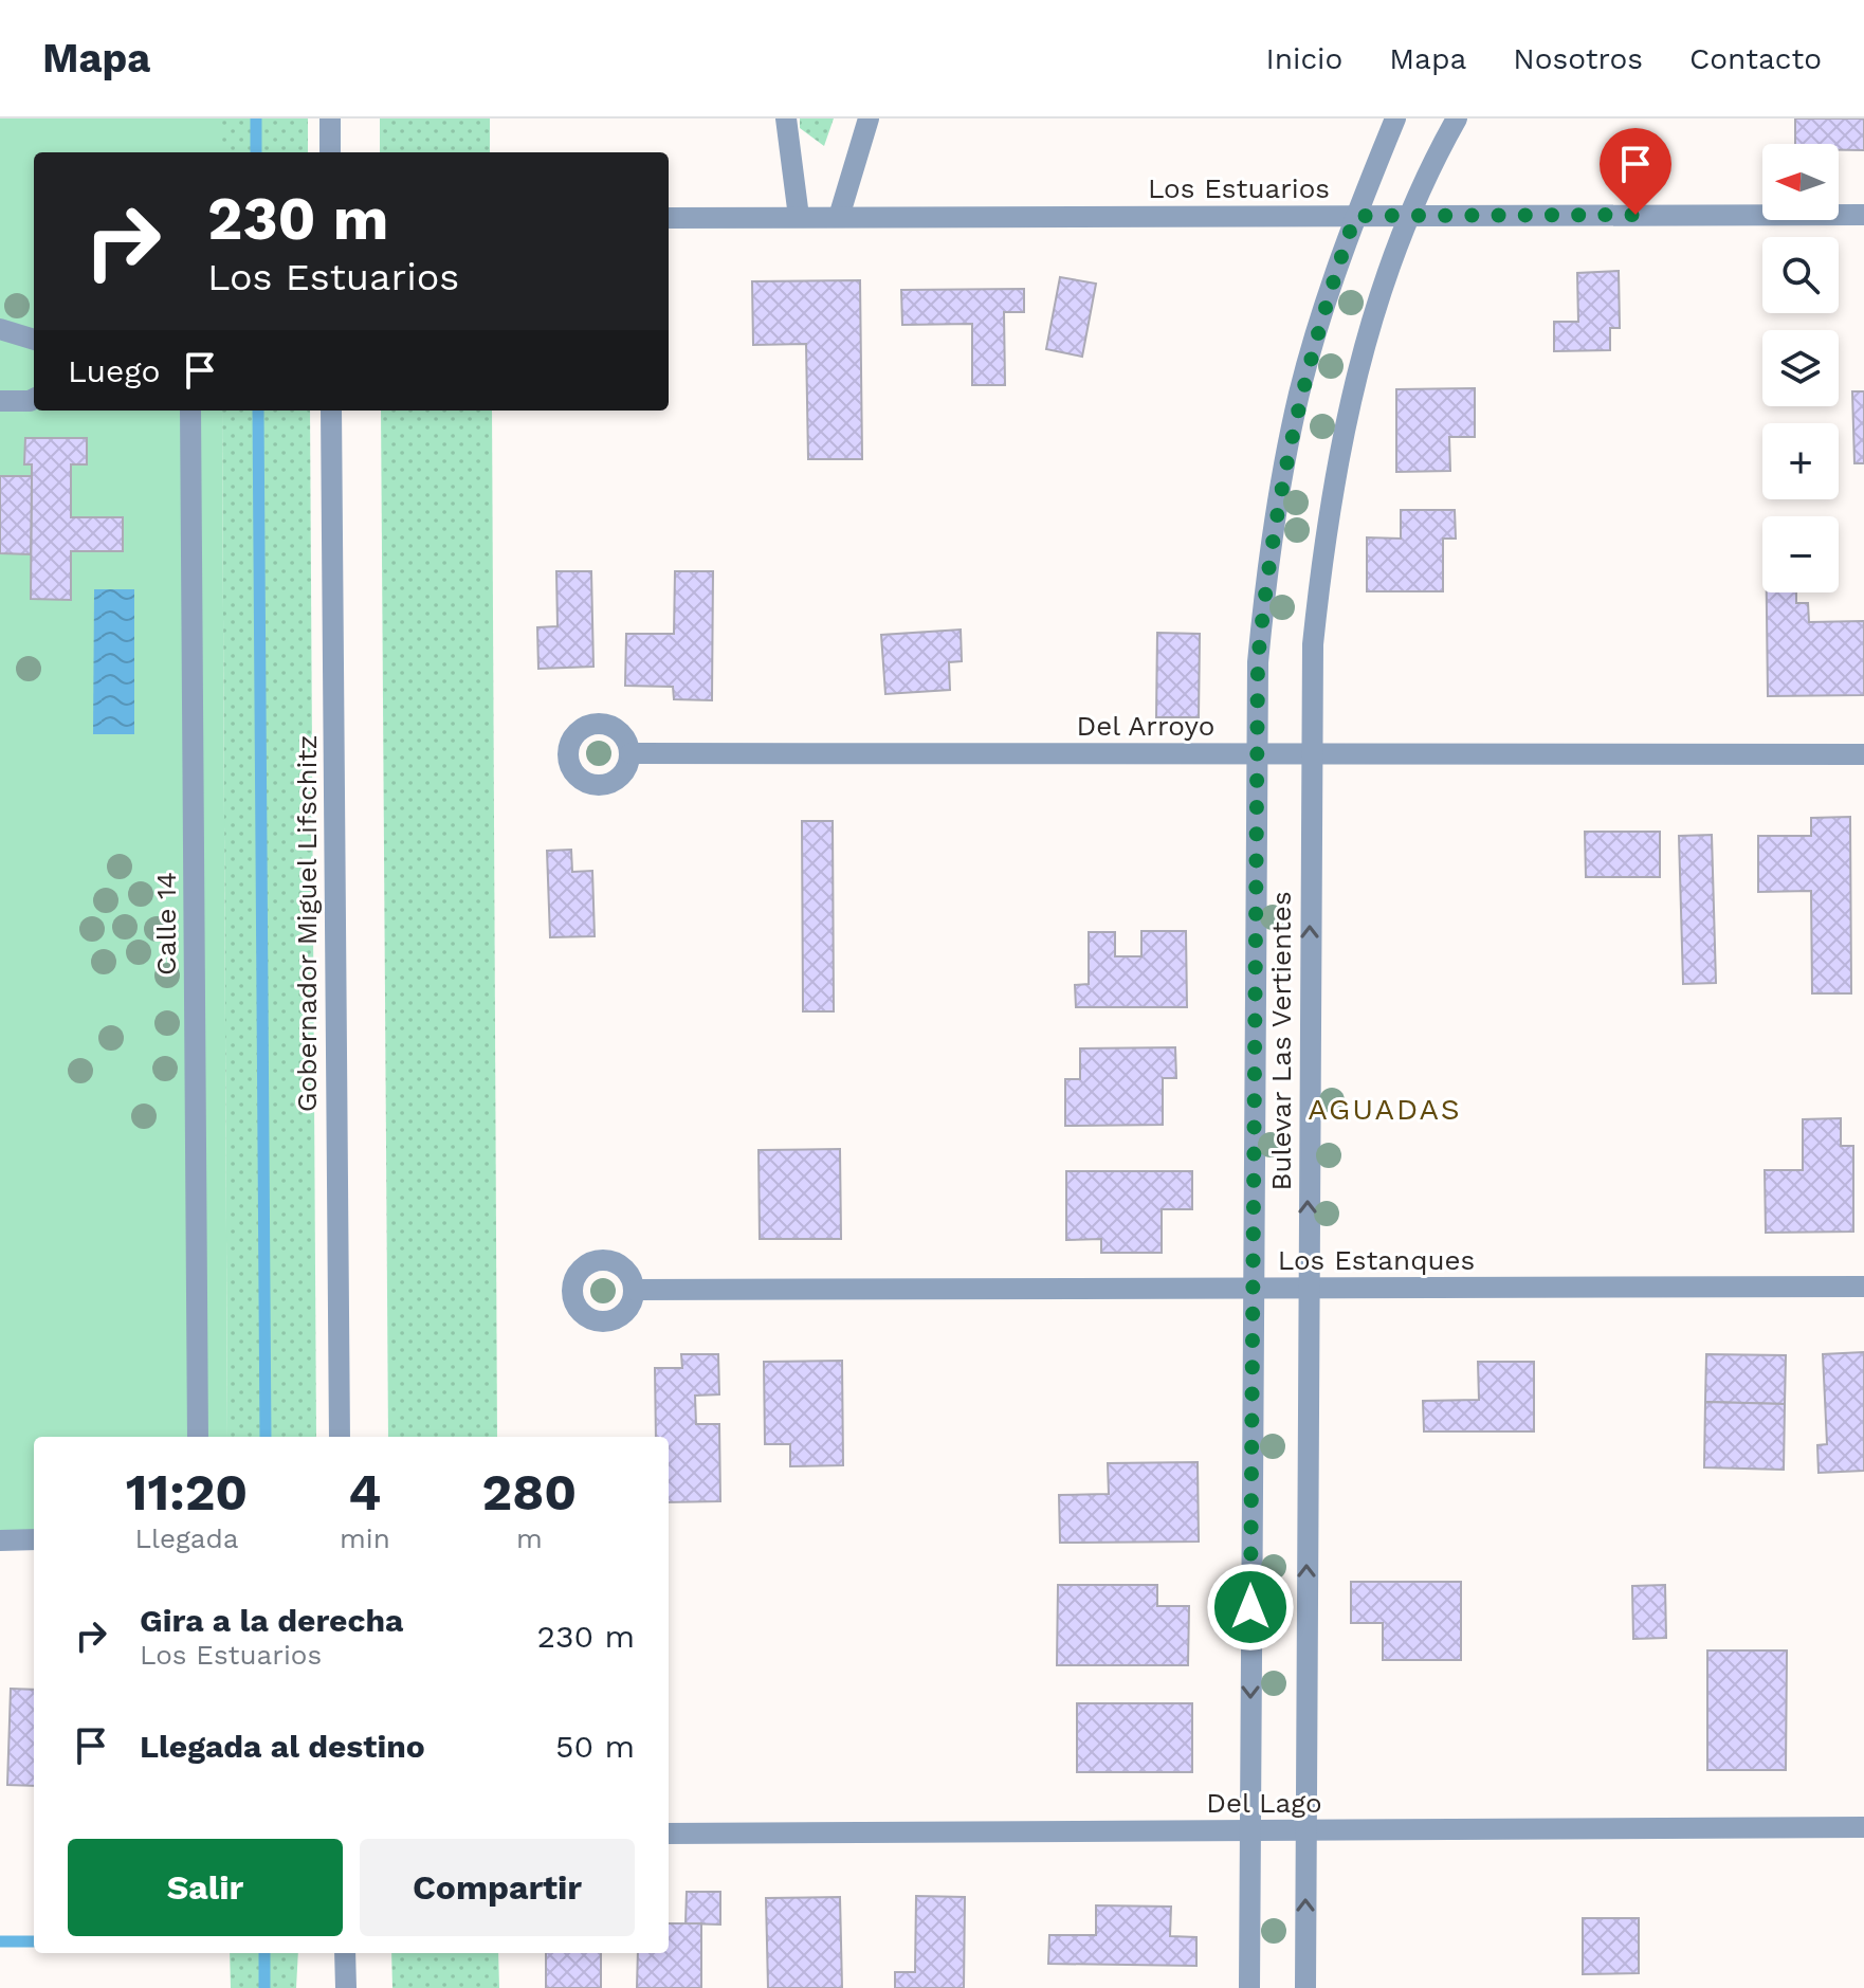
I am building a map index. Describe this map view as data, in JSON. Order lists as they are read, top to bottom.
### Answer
{
  "streets": {
    "street": [
      "Los Estuarios",
      "Del Arroyo",
      "Calle 14",
      "Gobernador Miguel Lifschitz",
      "Bulevar Las Vertientes",
      "Los Estanques",
      "Del Lago"
    ]
  },
  "crossings": [
    ["Los Estuarios", "Bulevar Las Vertientes"],
    ["Del Arroyo", "Bulevar Las Vertientes"],
    ["Bulevar Las Vertientes", "Los Estanques"],
    ["Bulevar Las Vertientes", "Del Lago"]
  ],
  "districts": ["AGUADAS"],
  "north": "left",
  "page": {
    "header": "Mapa",
    "nav": [
      "Inicio",
      "Mapa",
      "Nosotros",
      "Contacto"
    ],
    "map_buttons": ["+", "−"],
    "turn": ["230 m", "Los Estuarios"],
    "then": "Luego",
    "eta": [
      "11:20",
      "Llegada",
      "4",
      "min",
      "280",
      "m"
    ],
    "list": [
      {
        "name": "Gira a la derecha",
        "note": "Los Estuarios",
        "value": "230 m"
      },
      {
        "name": "Llegada al destino",
        "value": "50 m"
      }
    ],
    "buttons": ["Salir", "Compartir"]
  }
}
